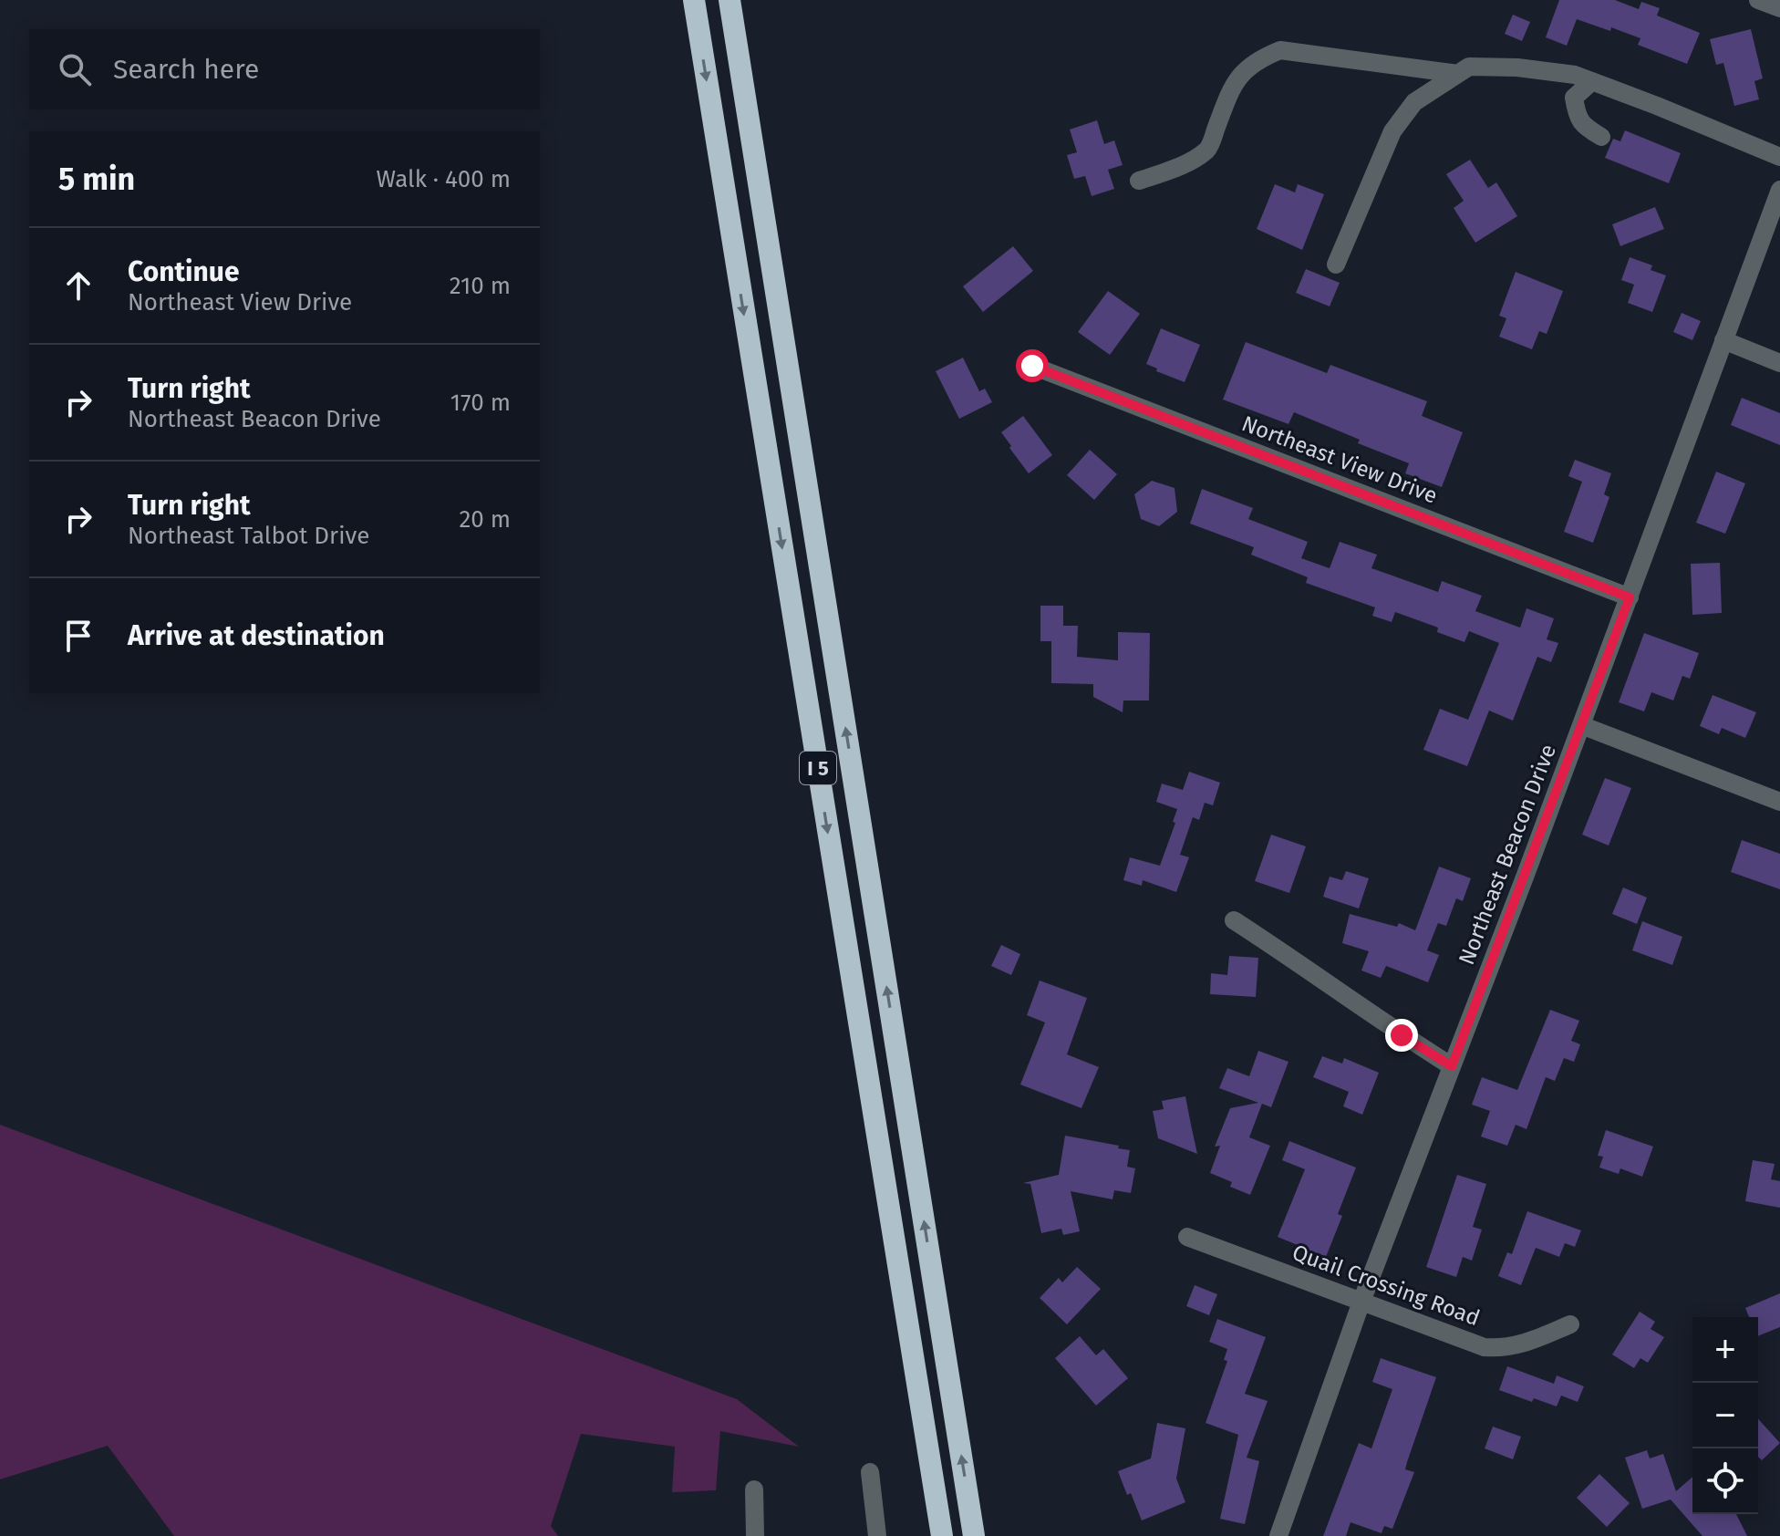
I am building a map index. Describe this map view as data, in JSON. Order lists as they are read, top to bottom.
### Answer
{
  "streets": {
    "highway": ["I 5"],
    "street": ["Northeast View Drive", "Northeast Beacon Drive", "Quail Crossing Road"]
  },
  "crossings": [
    ["Northeast View Drive", "Northeast Beacon Drive"],
    ["Northeast Beacon Drive", "Quail Crossing Road"]
  ],
  "page": {
    "search": "Search here",
    "heading": ["5 min", "Walk · 400 m"],
    "list": [
      ["Continue", "Northeast View Drive", "210 m"],
      ["Turn right", "Northeast Beacon Drive", "170 m"],
      ["Turn right", "Northeast Talbot Drive", "20 m"],
      "Arrive at destination"
    ],
    "map_buttons": ["+", "−"]
  }
}
